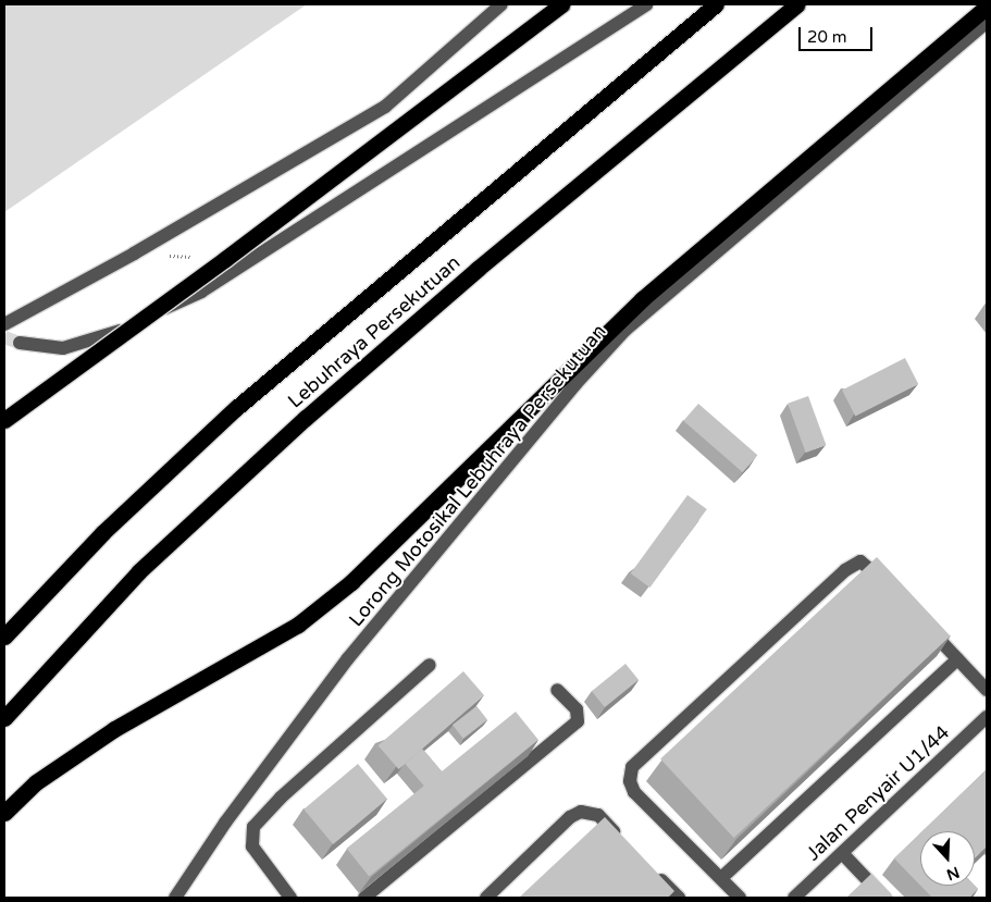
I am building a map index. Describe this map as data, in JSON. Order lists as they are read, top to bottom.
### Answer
{
  "streets": {
    "highway": ["Lebuhraya Persekutuan"],
    "street": ["Lorong Motosikal Lebuhraya Persekutuan", "Jalan Penyair U1/44"]
  },
  "scale_bar": "20 m",
  "north": "bottom"
}
